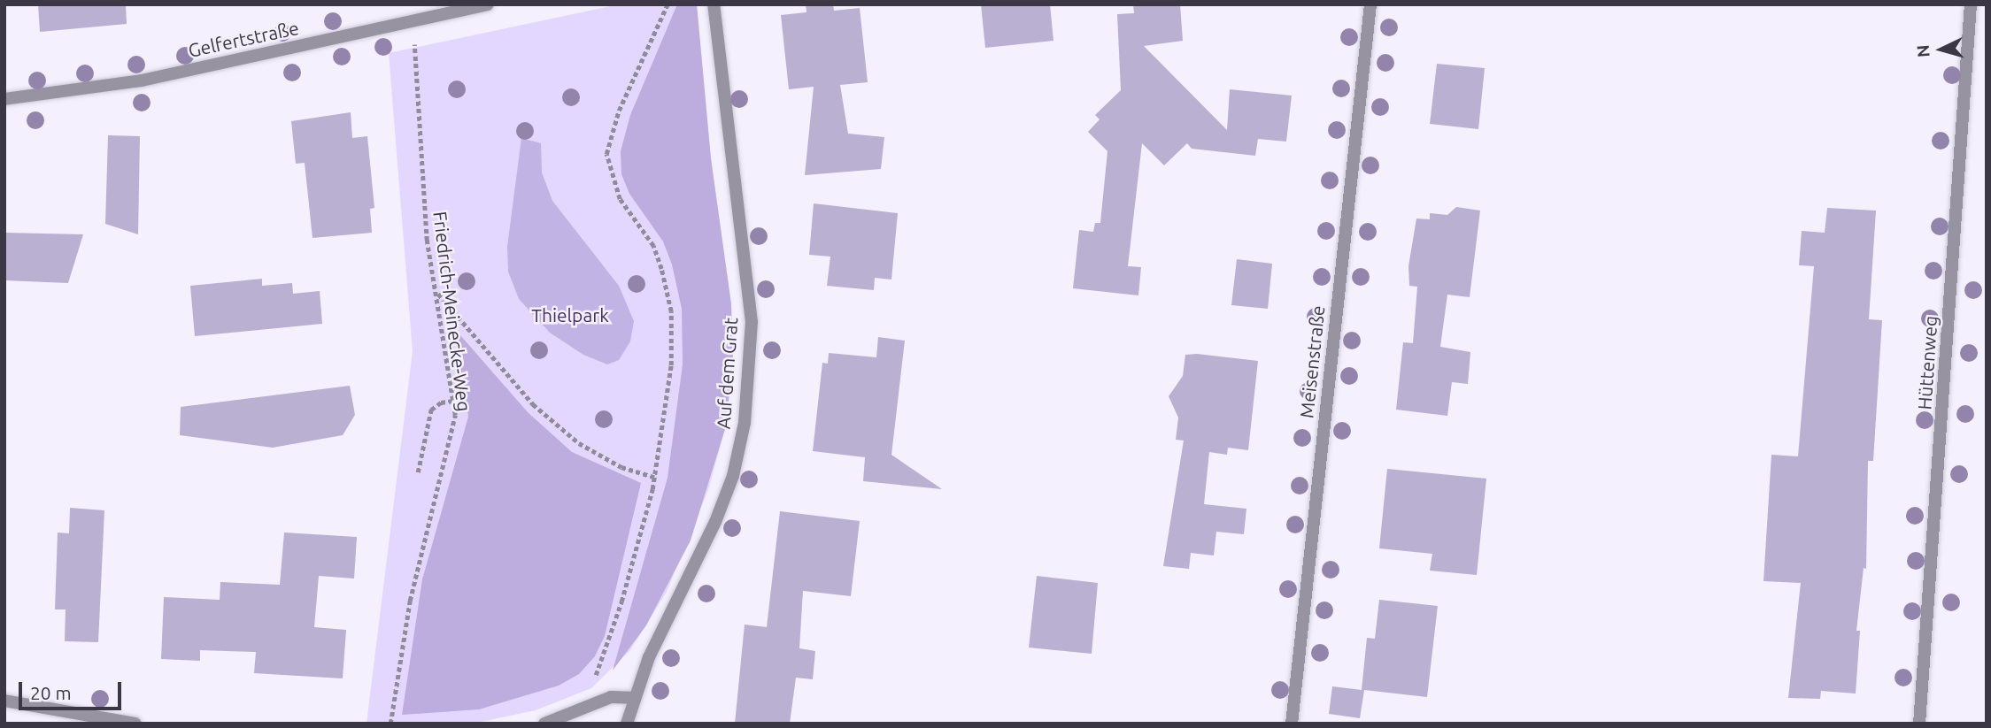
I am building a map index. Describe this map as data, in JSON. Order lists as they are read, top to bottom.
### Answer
{
  "streets": {
    "street": [
      "Gelfertstraße",
      "Meisenstraße",
      "Hüttenweg",
      "Auf dem Grat"
    ],
    "path": ["Friedrich-Meinecke-Weg"]
  },
  "parks": ["Thielpark"],
  "scale_bar": "20 m",
  "north": "left"
}
